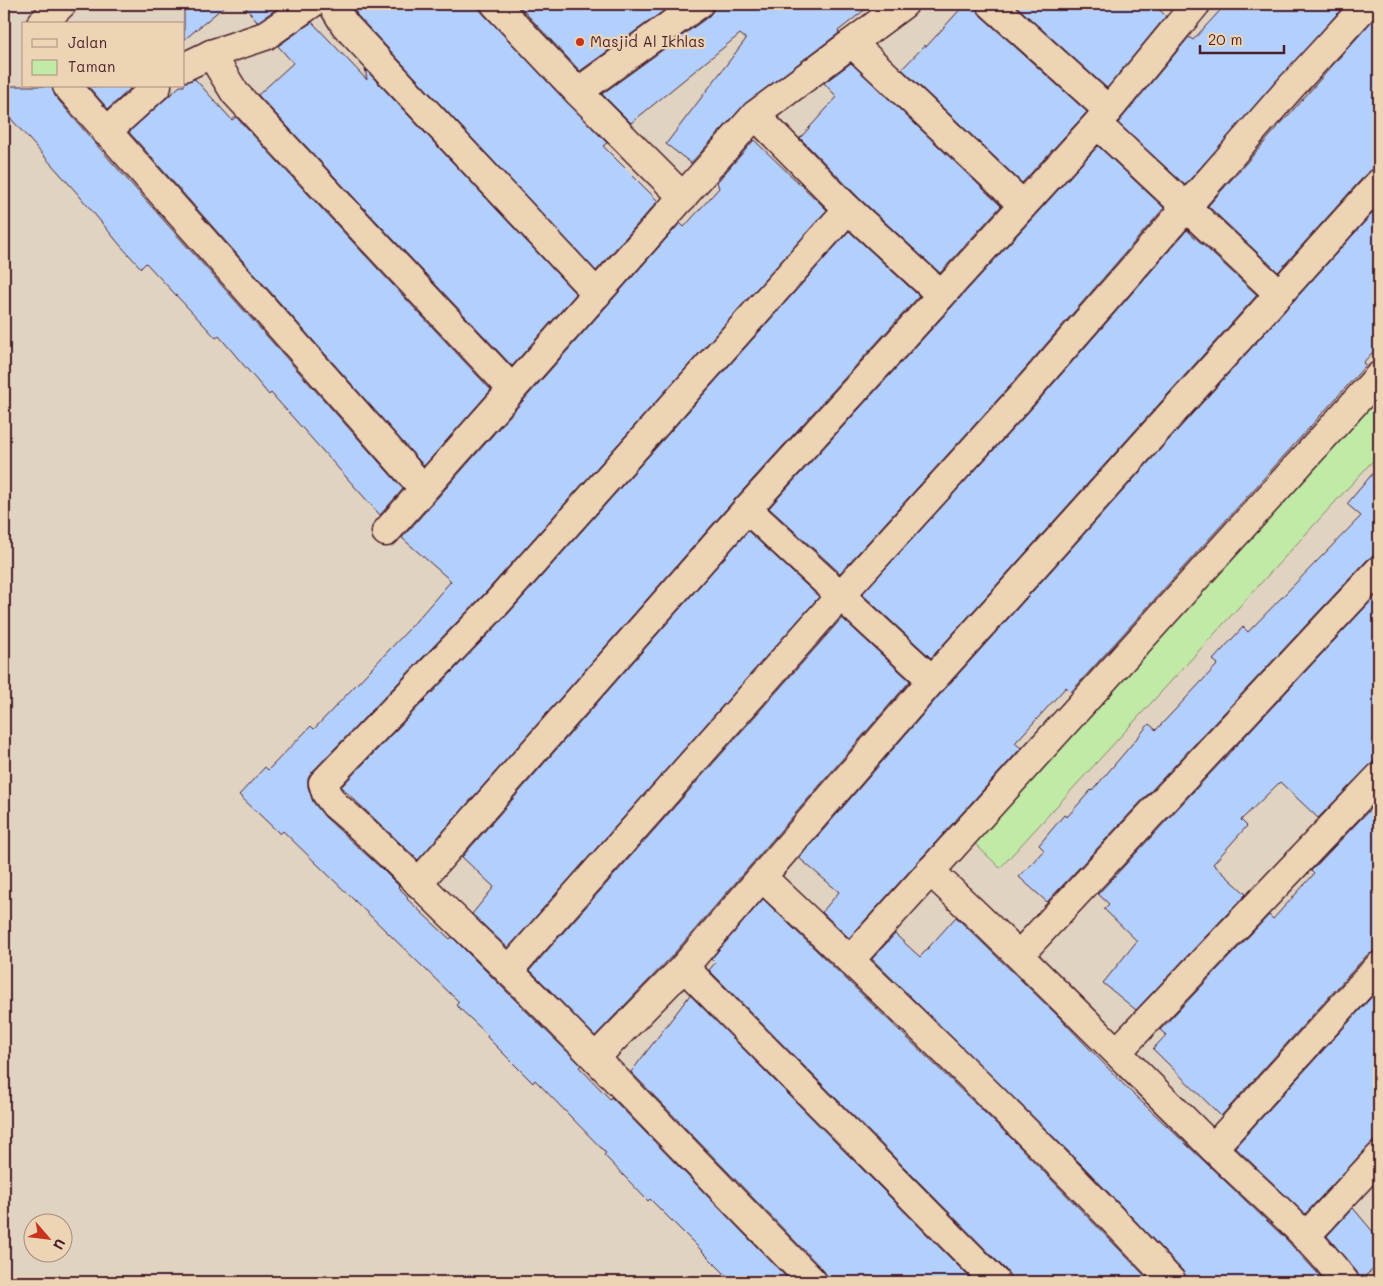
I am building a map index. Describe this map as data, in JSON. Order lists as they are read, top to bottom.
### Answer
{
  "places": ["Masjid Al Ikhlas"],
  "legend": ["Jalan", "Taman"],
  "scale_bar": "20 m",
  "north": "bottom right"
}
